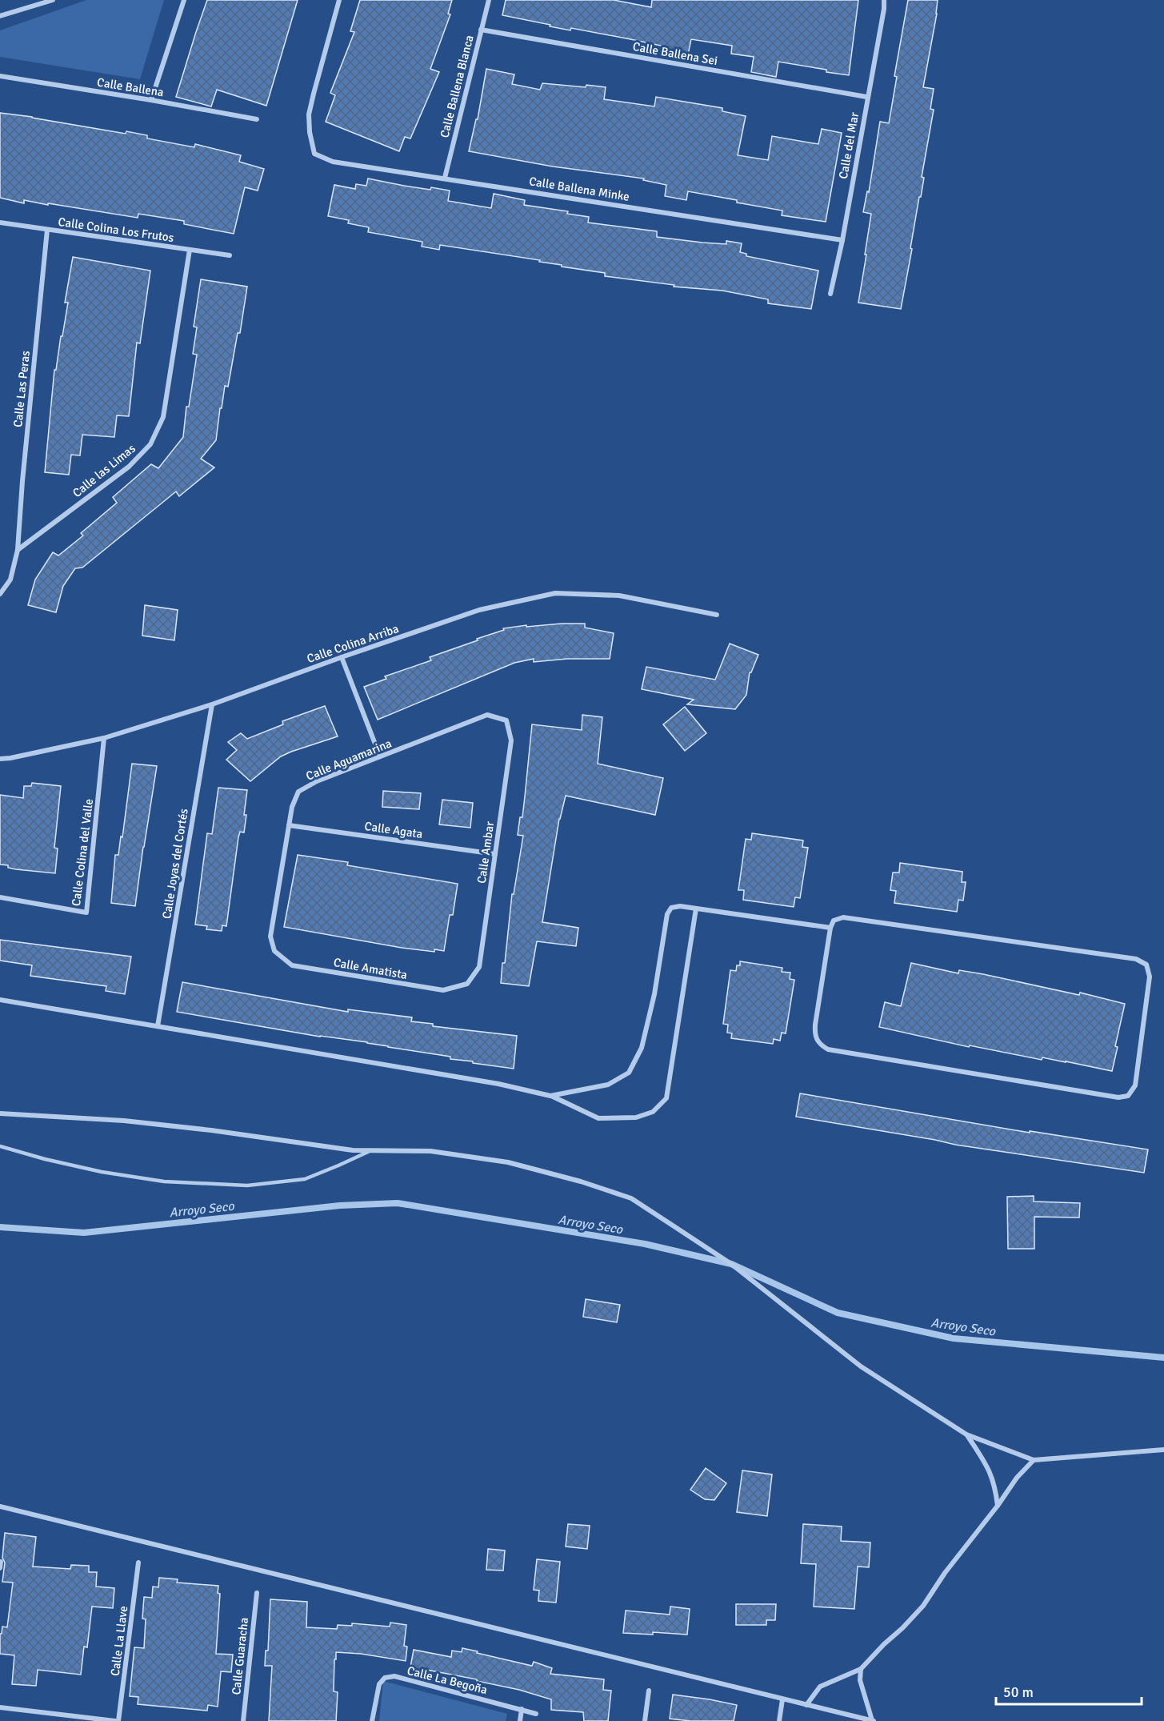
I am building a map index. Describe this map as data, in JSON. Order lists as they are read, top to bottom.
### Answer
{
  "streets": {
    "street": [
      "Calle Ballena Sei",
      "Calle Ballena Blanca",
      "Calle Ballena",
      "Calle del Mar",
      "Calle Ballena Minke",
      "Calle Colina Los Frutos",
      "Calle Las Peras",
      "Calle las Limas",
      "Calle Colina Arriba",
      "Calle Aguamarina",
      "Calle Agata",
      "Calle Colina del Valle",
      "Calle Ambar",
      "Calle Joyas del Cortés",
      "Calle Amatista",
      "Calle La Llave",
      "Calle Guaracha",
      "Calle La Begoña"
    ]
  },
  "crossings": [
    ["Calle Ballena Sei", "Calle Ballena Blanca"],
    ["Calle Ballena Sei", "Calle del Mar"],
    ["Calle Ballena Blanca", "Calle Ballena Minke"],
    ["Calle del Mar", "Calle Ballena Minke"],
    ["Calle Colina Los Frutos", "Calle Las Peras"],
    ["Calle Colina Los Frutos", "Calle las Limas"],
    ["Calle Las Peras", "Calle las Limas"],
    ["Calle Colina Arriba", "Calle Colina del Valle"],
    ["Calle Colina Arriba", "Calle Joyas del Cortés"],
    ["Calle Aguamarina", "Calle Agata"],
    ["Calle Aguamarina", "Calle Ambar"],
    ["Calle Aguamarina", "Calle Amatista"],
    ["Calle Agata", "Calle Ambar"],
    ["Calle Ambar", "Calle Amatista"]
  ],
  "water": ["Arroyo Seco"],
  "scale_bar": "50 m"
}
